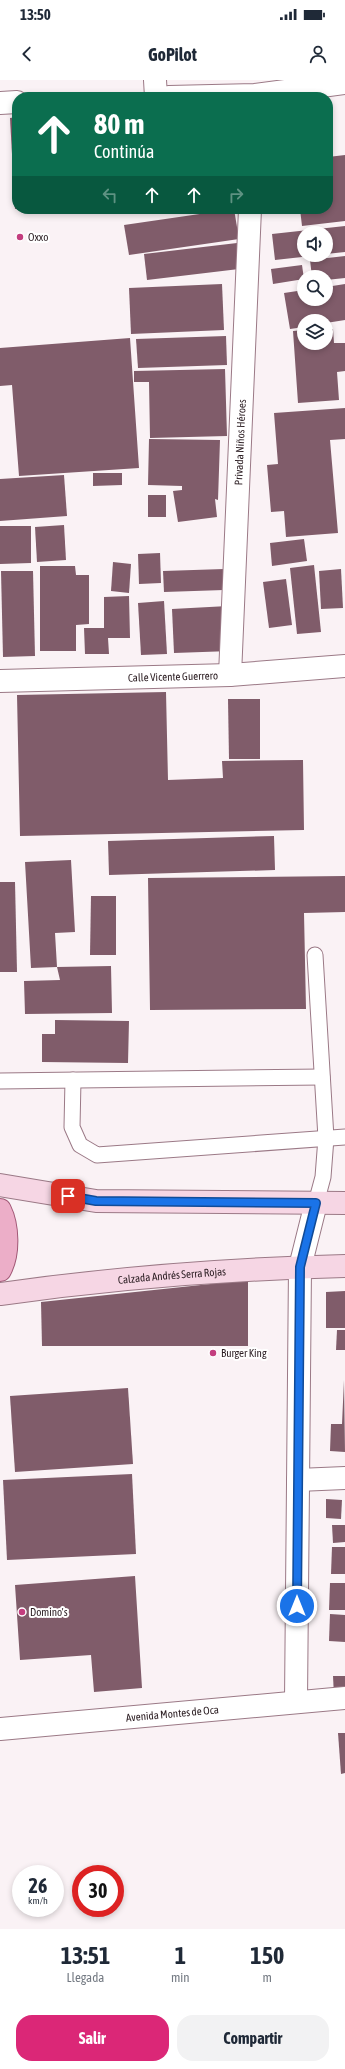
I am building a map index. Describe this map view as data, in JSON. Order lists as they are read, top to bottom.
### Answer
{
  "streets": {
    "main road": ["Calzada Andrés Serra Rojas"],
    "street": ["Privada Niños Héroes", "Calle Vicente Guerrero", "Avenida Montes de Oca"]
  },
  "crossings": [
    ["Privada Niños Héroes", "Calle Vicente Guerrero"]
  ],
  "places": ["Oxxo", "Burger King", "Domino's"],
  "page": {
    "status": "13:50",
    "header": "GoPilot",
    "turn": ["80 m", "Continúa"],
    "speed": "26 km/h",
    "limit": "30",
    "eta": [
      "13:51",
      "Llegada",
      "1",
      "min",
      "150",
      "m"
    ],
    "buttons": ["Salir", "Compartir"]
  }
}
